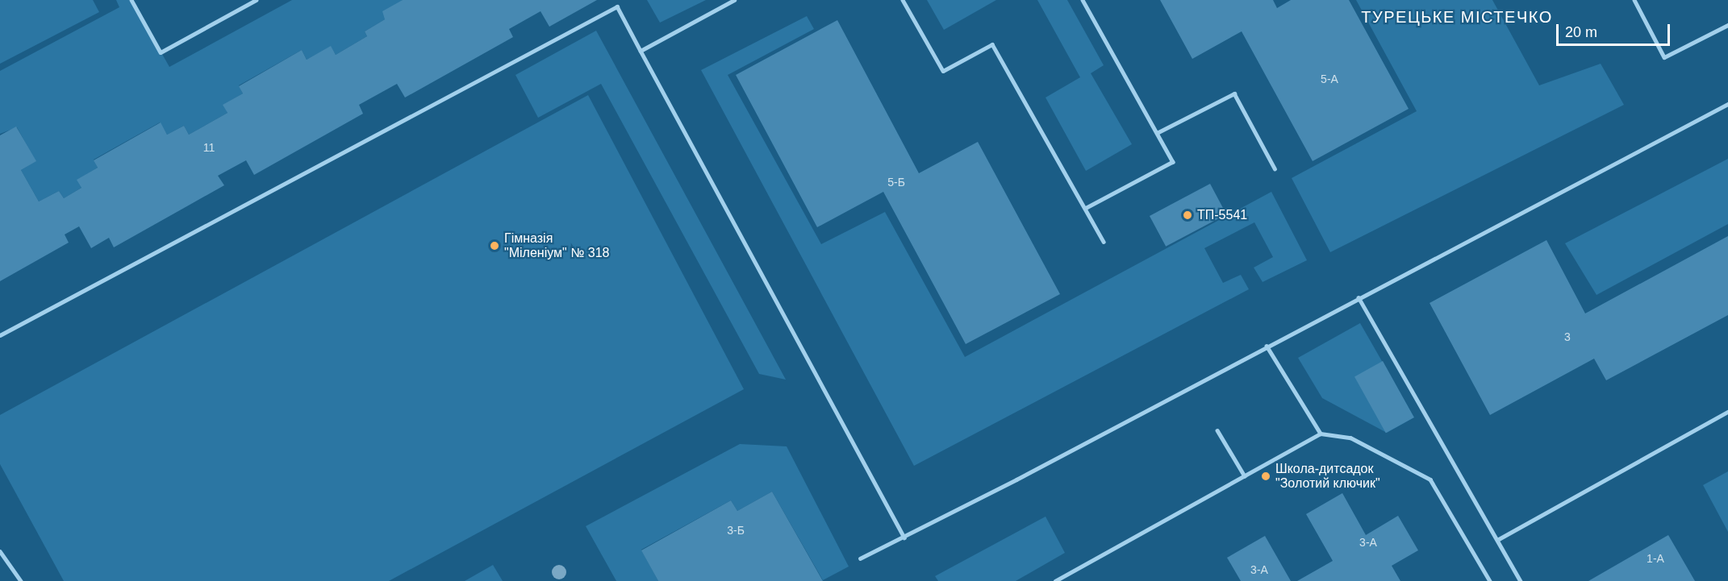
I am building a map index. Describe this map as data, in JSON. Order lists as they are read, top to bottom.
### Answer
{
  "districts": ["ТУРЕЦЬКЕ МІСТЕЧКО"],
  "places": ["ТП-5541", "Гімназія \"Міленіум\" № 318", "Школа-дитсадок \"Золотий ключик\""],
  "house_numbers": [
    "5-А",
    "11",
    "5-Б",
    "3",
    "3-Б",
    "3-А",
    "1-А",
    "3-А"
  ],
  "scale_bar": "20 m"
}
